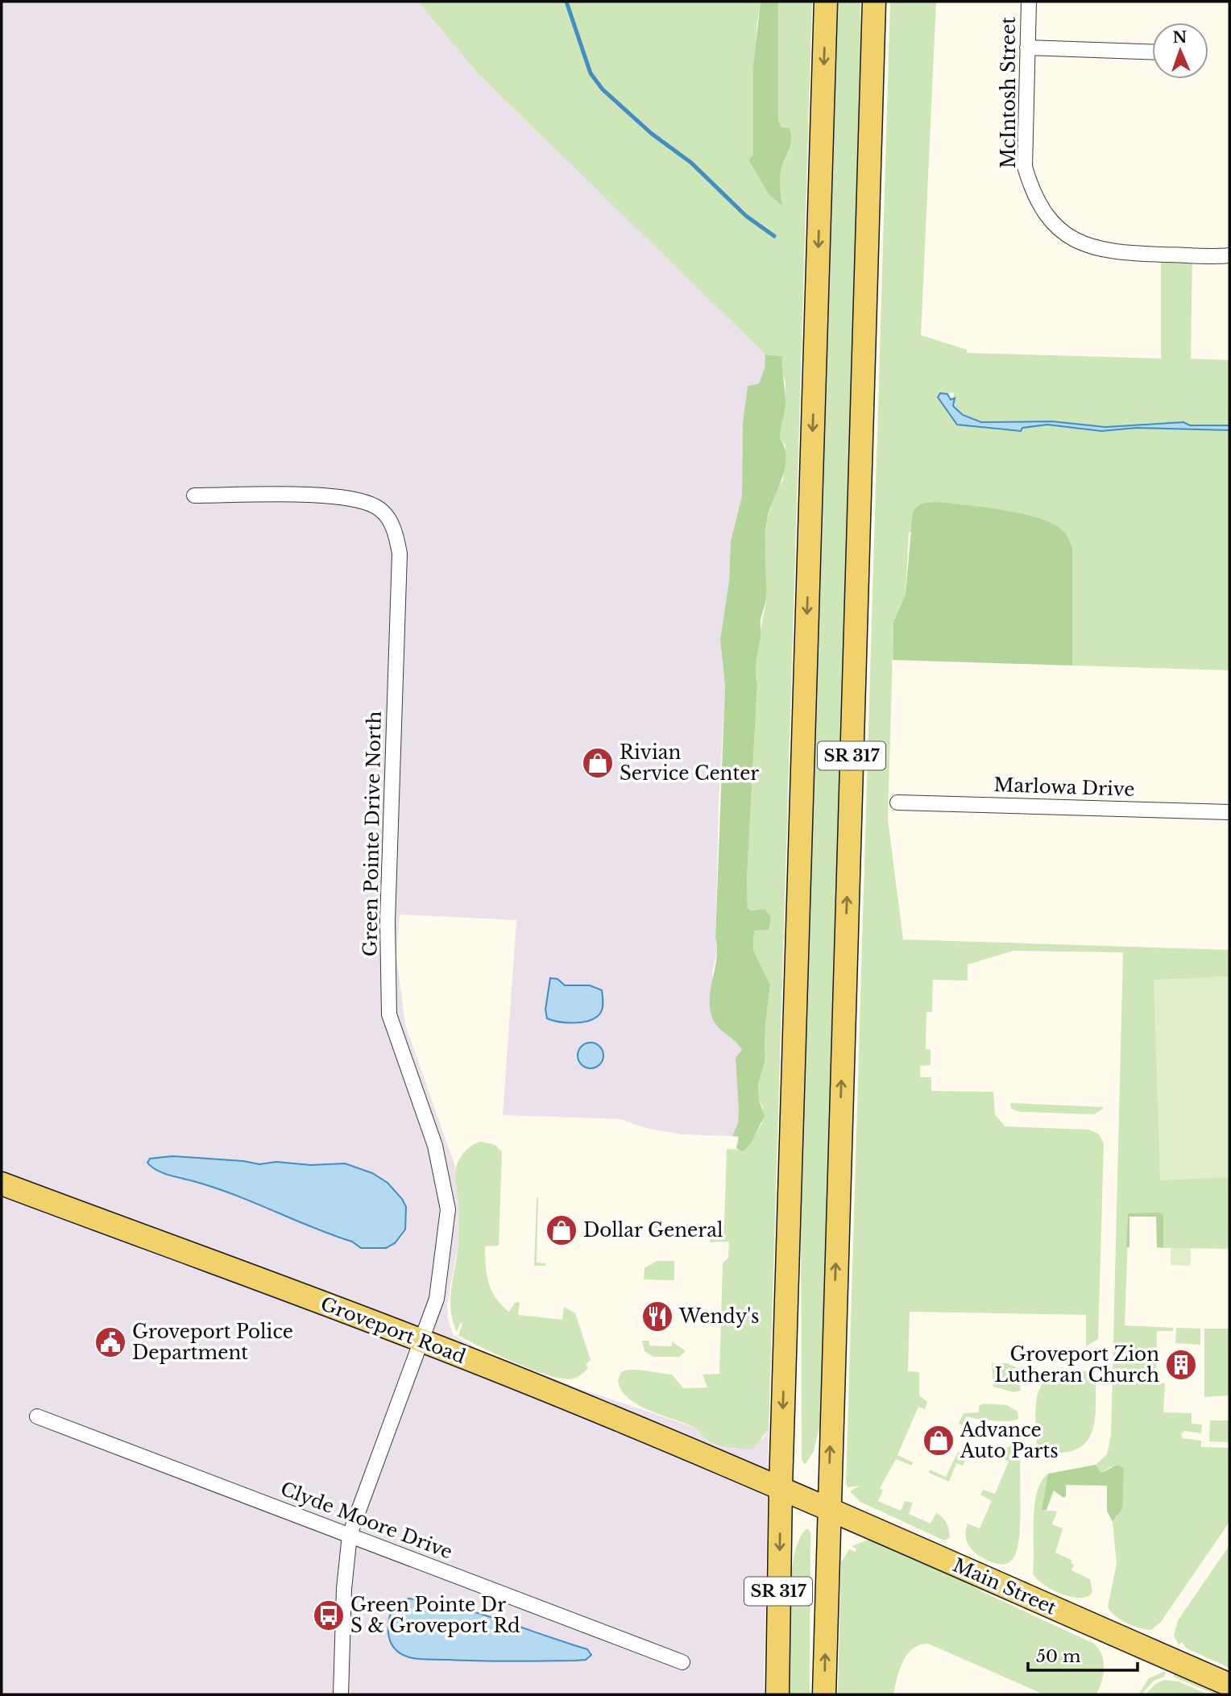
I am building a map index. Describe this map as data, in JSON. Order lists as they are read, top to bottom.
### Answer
{
  "streets": {
    "main road": ["SR 317", "Groveport Road", "Main Street"],
    "street": [
      "McIntosh Street",
      "Marlowa Drive",
      "Green Pointe Drive North",
      "Clyde Moore Drive"
    ]
  },
  "crossings": [
    ["SR 317", "Groveport Road"],
    ["SR 317", "Main Street"],
    ["Green Pointe Drive North", "Groveport Road"],
    ["Green Pointe Drive North", "Clyde Moore Drive"],
    ["Groveport Road", "Main Street"]
  ],
  "places": {
    "shop": ["Rivian Service Center", "Dollar General", "Advance Auto Parts"],
    "restaurant": ["Wendy's"],
    "public building": ["Groveport Police Department"],
    "building": ["Groveport Zion Lutheran Church"],
    "bus stop": ["Green Pointe Dr S & Groveport Rd"]
  },
  "scale_bar": "50 m",
  "north": "top"
}
